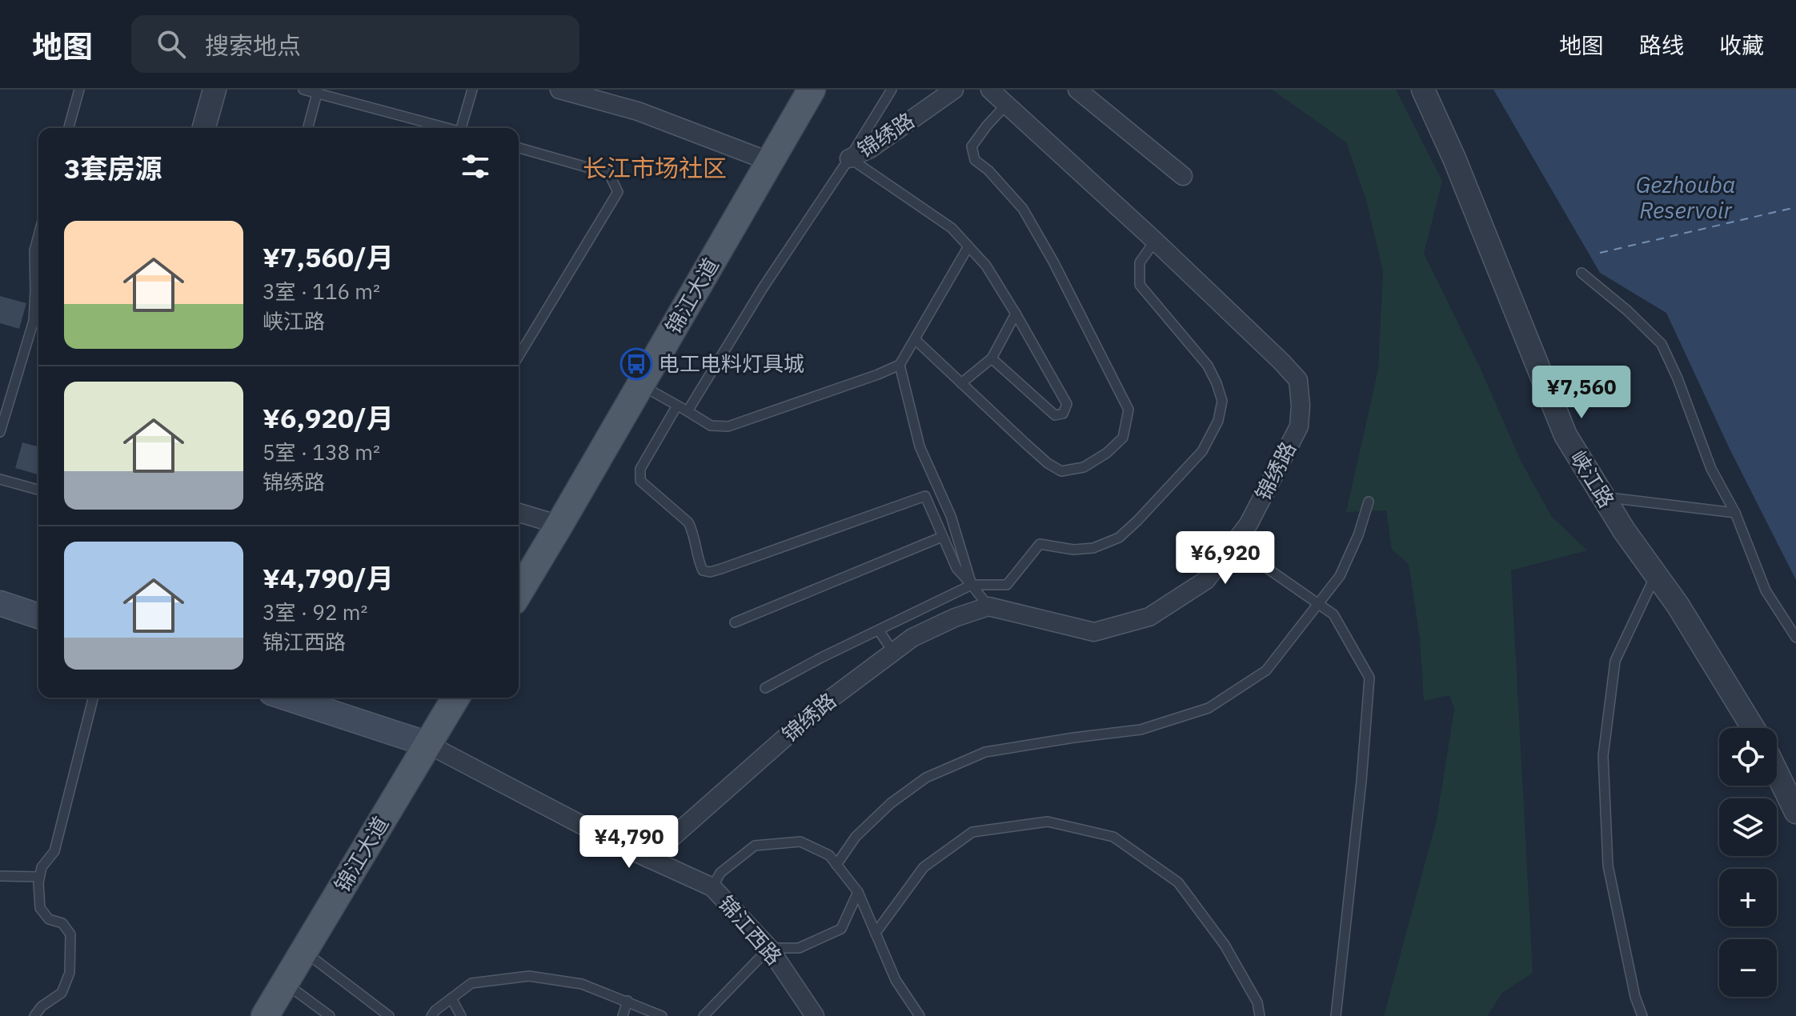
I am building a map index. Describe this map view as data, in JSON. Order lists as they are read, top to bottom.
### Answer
{
  "streets": {
    "main road": ["锦江大道"],
    "street": ["锦绣路", "峡江路", "锦江西路"]
  },
  "crossings": [
    ["锦绣路", "锦江西路"],
    ["锦江大道", "锦江西路"]
  ],
  "districts": ["长江市场社区"],
  "water": ["Gezhouba Reservoir"],
  "places": {
    "bus stop": ["电工电料灯具城"]
  },
  "page": {
    "header": "地图",
    "search": "搜索地点",
    "nav": ["地图", "路线", "收藏"],
    "heading": "3套房源",
    "list": [
      {
        "name": "¥7,560/月",
        "note": "3室 · 116 m² · 峡江路"
      },
      {
        "name": "¥6,920/月",
        "note": "5室 · 138 m² · 锦绣路"
      },
      {
        "name": "¥4,790/月",
        "note": "3室 · 92 m² · 锦江西路"
      }
    ],
    "price": ["¥7,560", "¥6,920", "¥4,790"],
    "map_buttons": ["+", "−"]
  }
}
